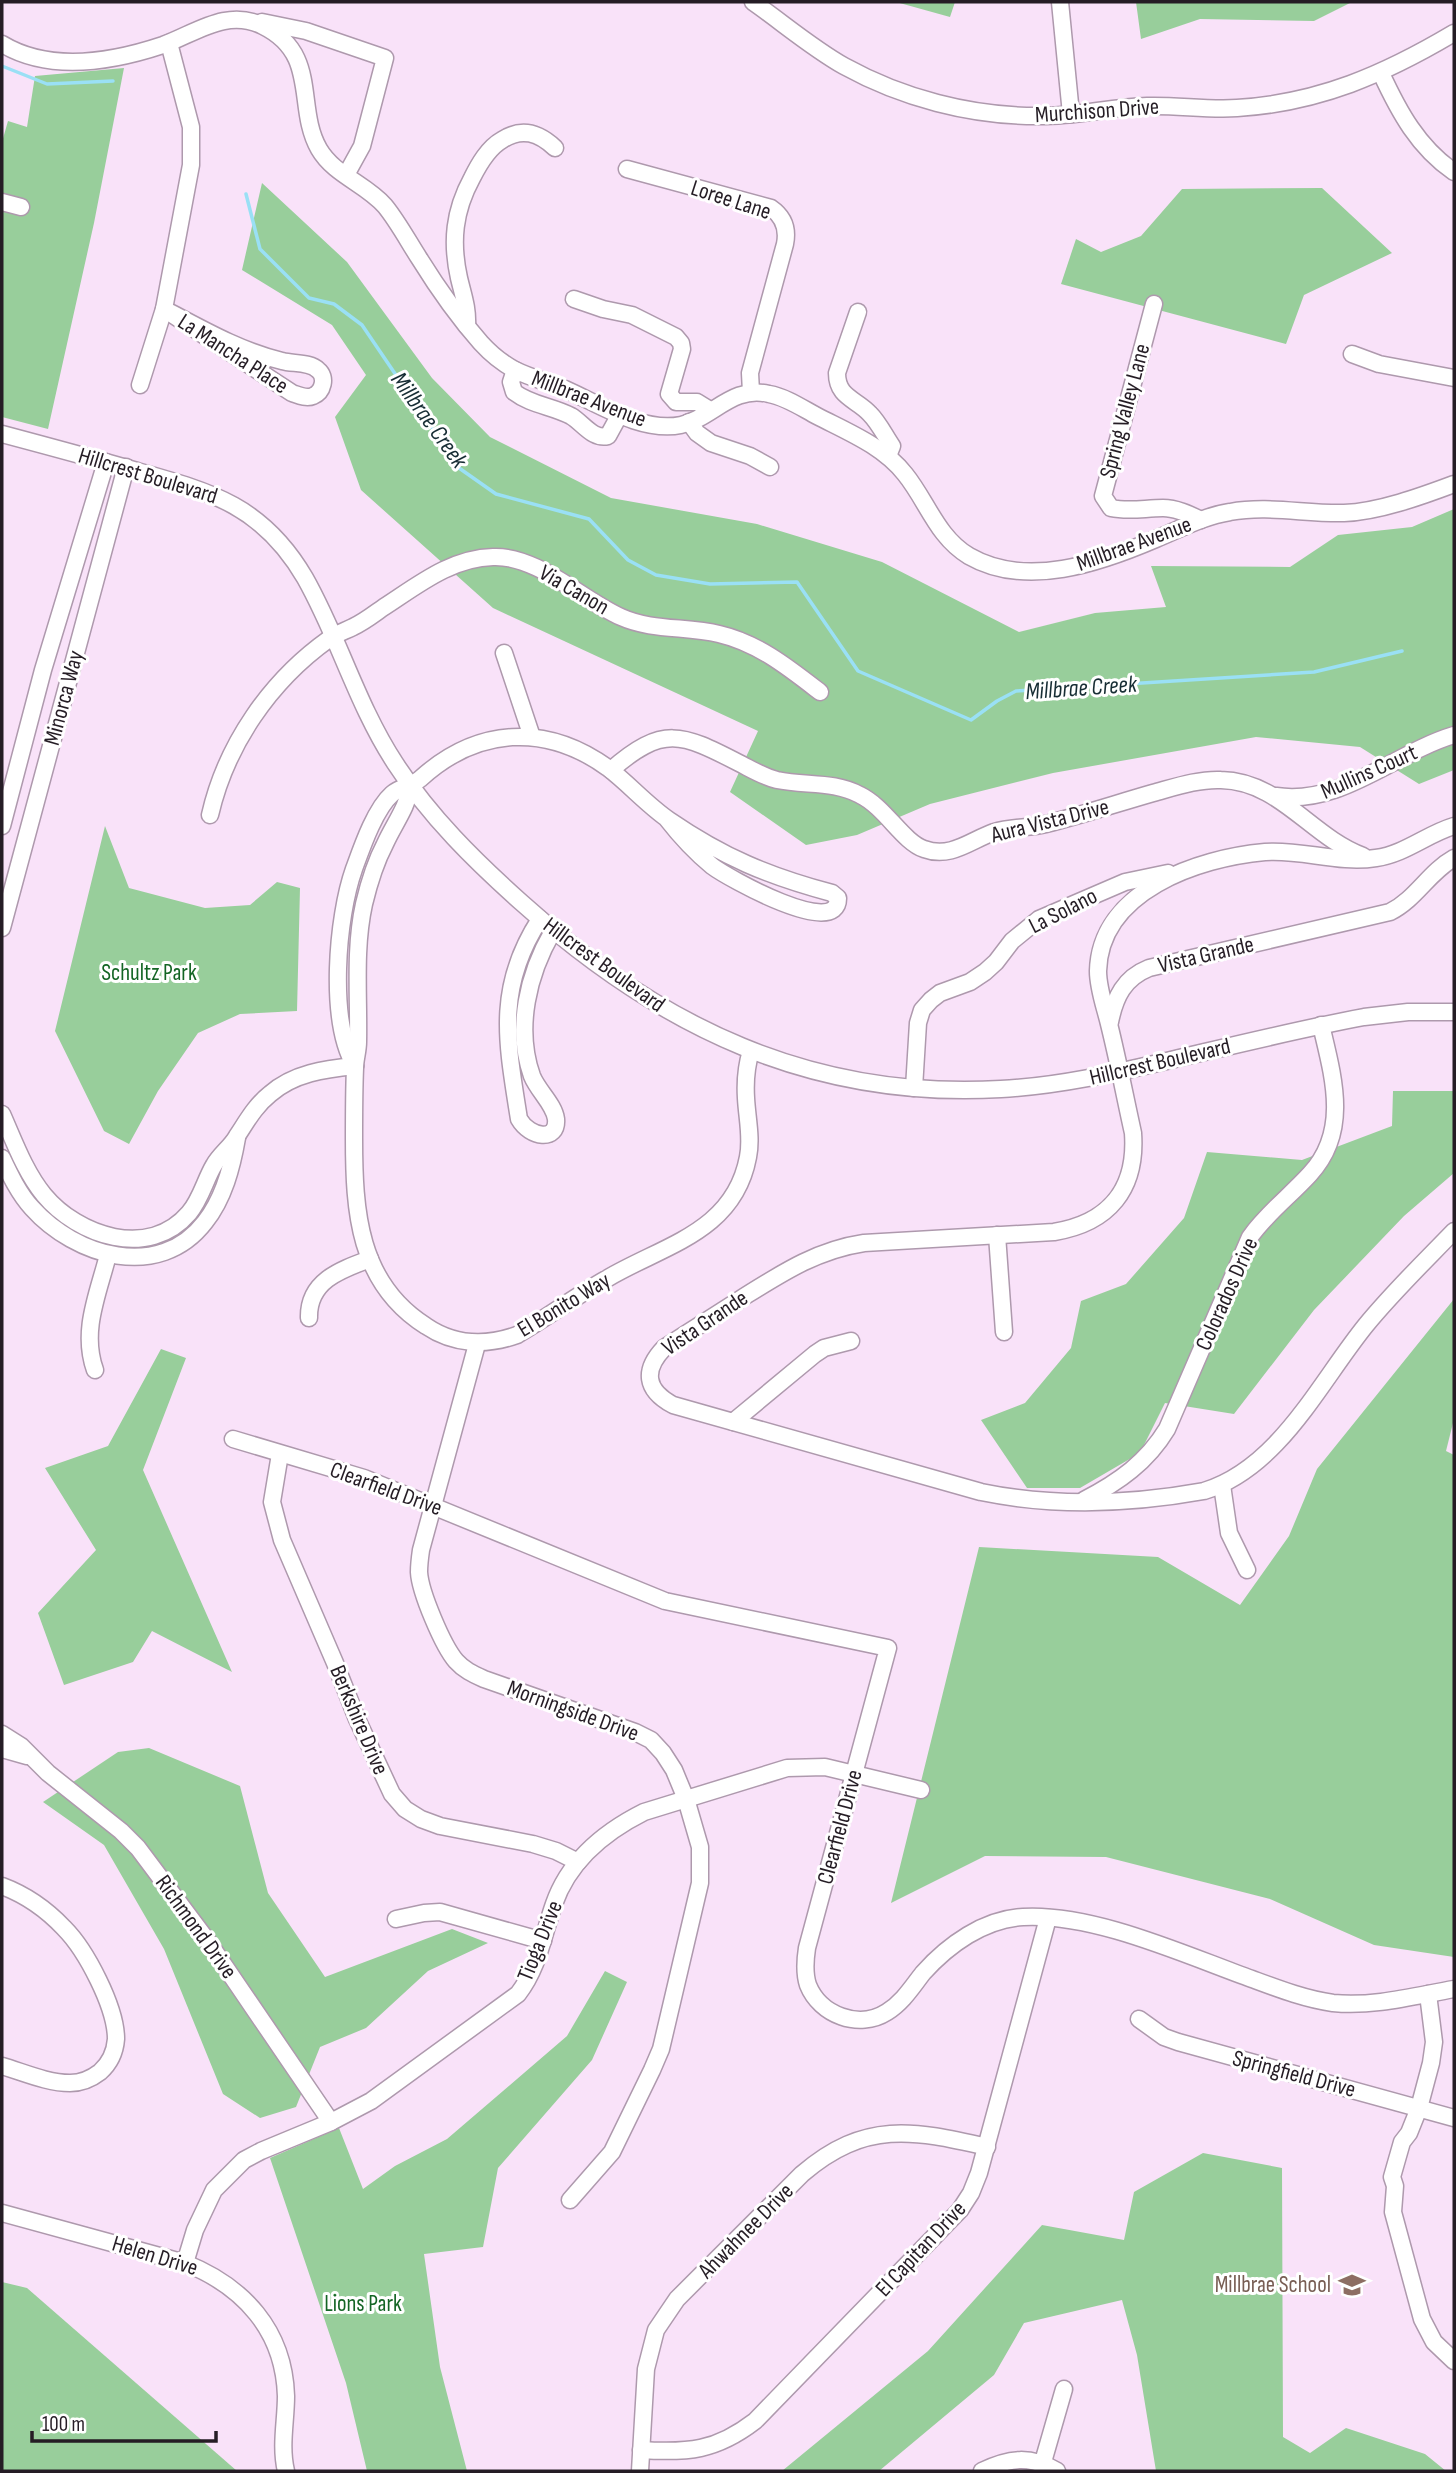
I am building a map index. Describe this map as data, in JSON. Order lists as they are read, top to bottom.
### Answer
{
  "streets": {
    "street": [
      "Murchison Drive",
      "Loree Lane",
      "La Mancha Place",
      "Millbrae Avenue",
      "Spring Valley Lane",
      "Hillcrest Boulevard",
      "Via Canon",
      "Minorca Way",
      "Mullins Court",
      "Aura Vista Drive",
      "La Solano",
      "Vista Grande",
      "Colorados Drive",
      "El Bonito Way",
      "Clearfield Drive",
      "Morningside Drive",
      "Berkshire Drive",
      "Richmond Drive",
      "Tioga Drive",
      "Springfield Drive",
      "Ahwahnee Drive",
      "El Capitan Drive",
      "Helen Drive"
    ]
  },
  "crossings": [
    ["Loree Lane", "Millbrae Avenue"],
    ["Millbrae Avenue", "Spring Valley Lane"],
    ["Hillcrest Boulevard", "Via Canon"],
    ["Hillcrest Boulevard", "Minorca Way"],
    ["Hillcrest Boulevard", "La Solano"],
    ["Hillcrest Boulevard", "Vista Grande"],
    ["Hillcrest Boulevard", "Colorados Drive"],
    ["Hillcrest Boulevard", "El Bonito Way"],
    ["Mullins Court", "Aura Vista Drive"],
    ["Vista Grande", "Colorados Drive"],
    ["El Bonito Way", "Morningside Drive"],
    ["Clearfield Drive", "Morningside Drive"],
    ["Clearfield Drive", "Berkshire Drive"],
    ["Clearfield Drive", "Tioga Drive"],
    ["Clearfield Drive", "El Capitan Drive"],
    ["Morningside Drive", "Tioga Drive"],
    ["Berkshire Drive", "Tioga Drive"],
    ["Richmond Drive", "Tioga Drive"],
    ["Tioga Drive", "Helen Drive"],
    ["Ahwahnee Drive", "El Capitan Drive"]
  ],
  "water": ["Millbrae Creek"],
  "parks": ["Schultz Park", "Lions Park"],
  "places": {
    "school or university": ["Millbrae School"]
  },
  "scale_bar": "100 m"
}
